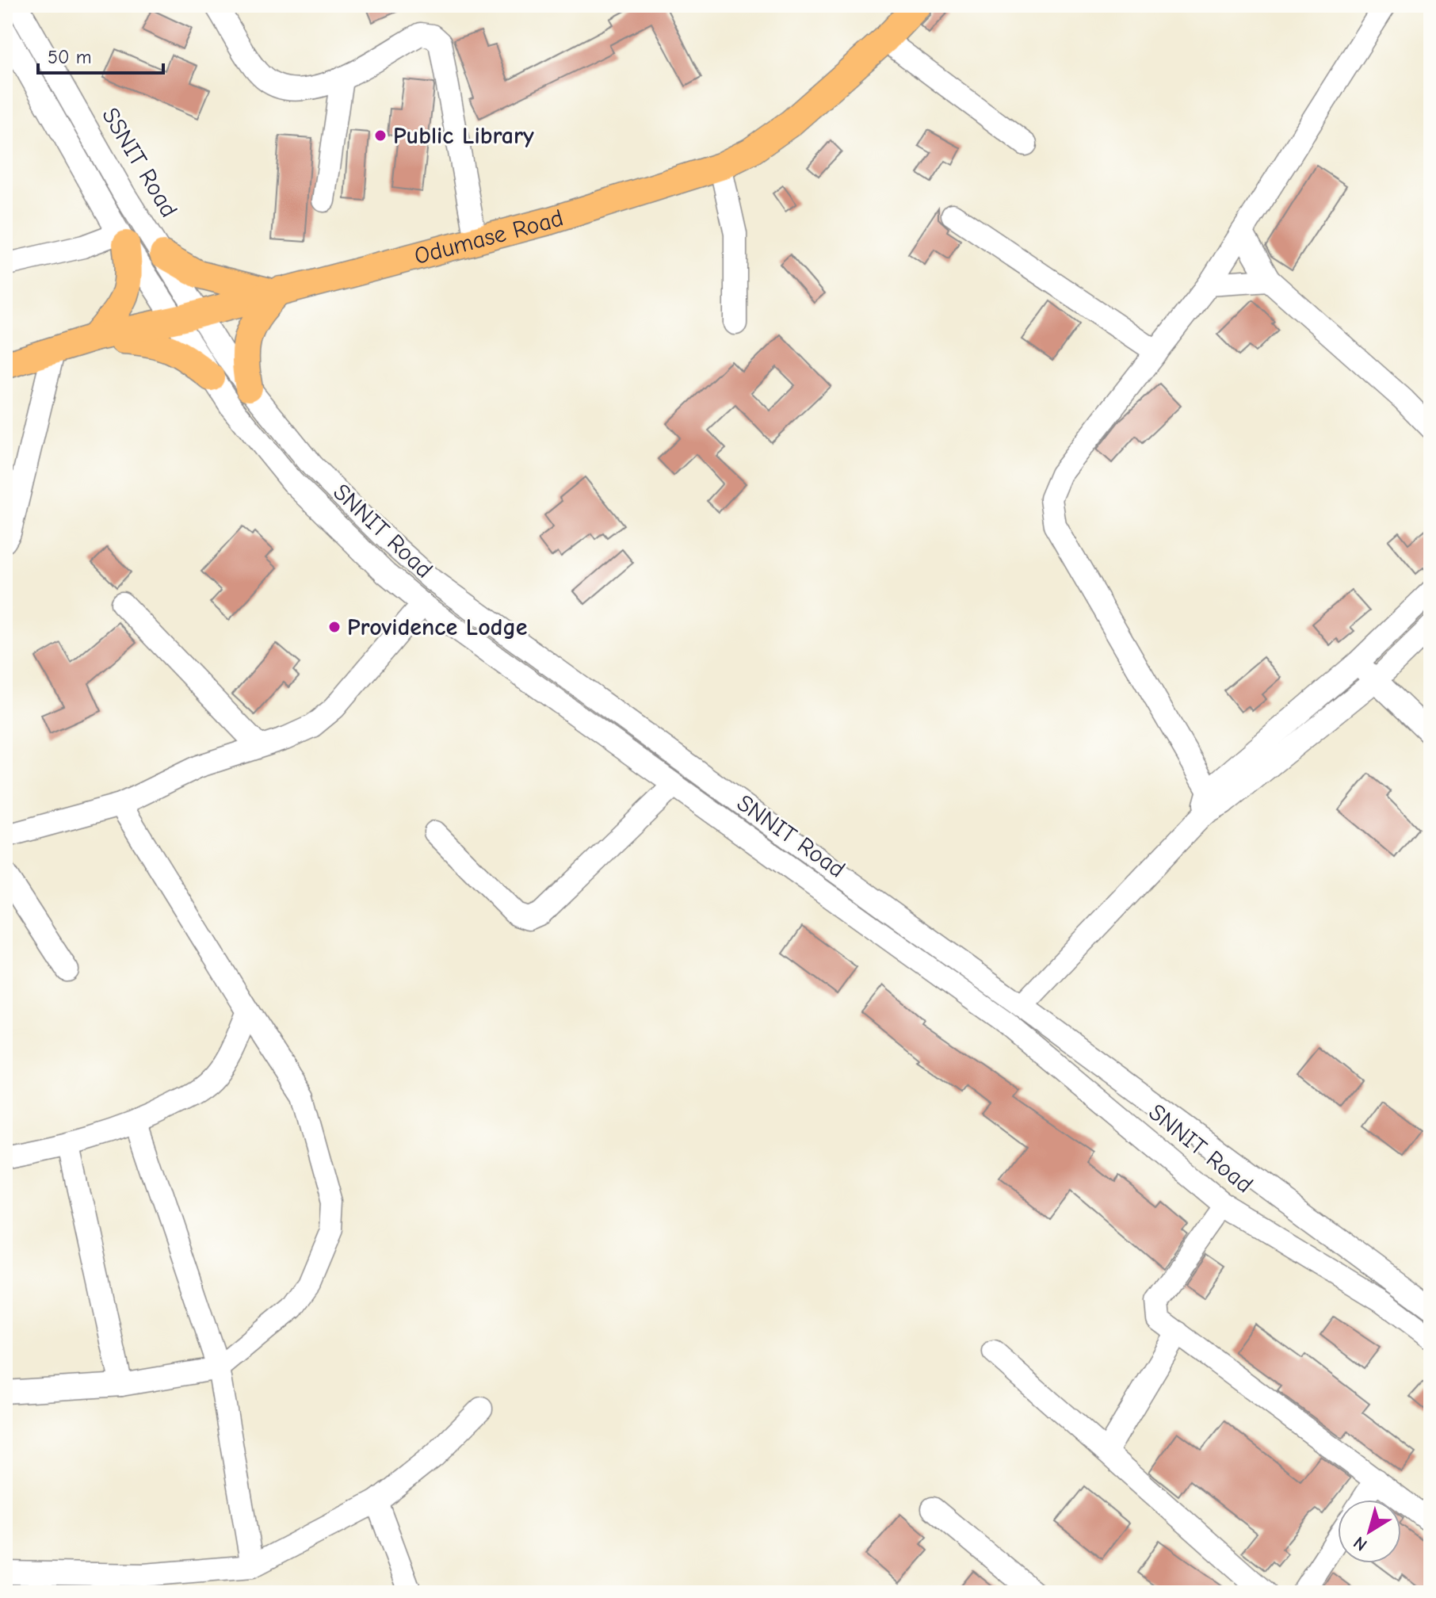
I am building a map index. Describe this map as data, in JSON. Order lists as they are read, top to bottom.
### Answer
{
  "streets": {
    "main road": ["Odumase Road"],
    "street": ["SSNIT Road", "SNNIT Road"]
  },
  "crossings": [
    ["SSNIT Road", "Odumase Road"],
    ["SSNIT Road", "SNNIT Road"],
    ["Odumase Road", "SNNIT Road"]
  ],
  "places": ["Public Library", "Providence Lodge"],
  "scale_bar": "50 m",
  "north": "bottom left"
}
